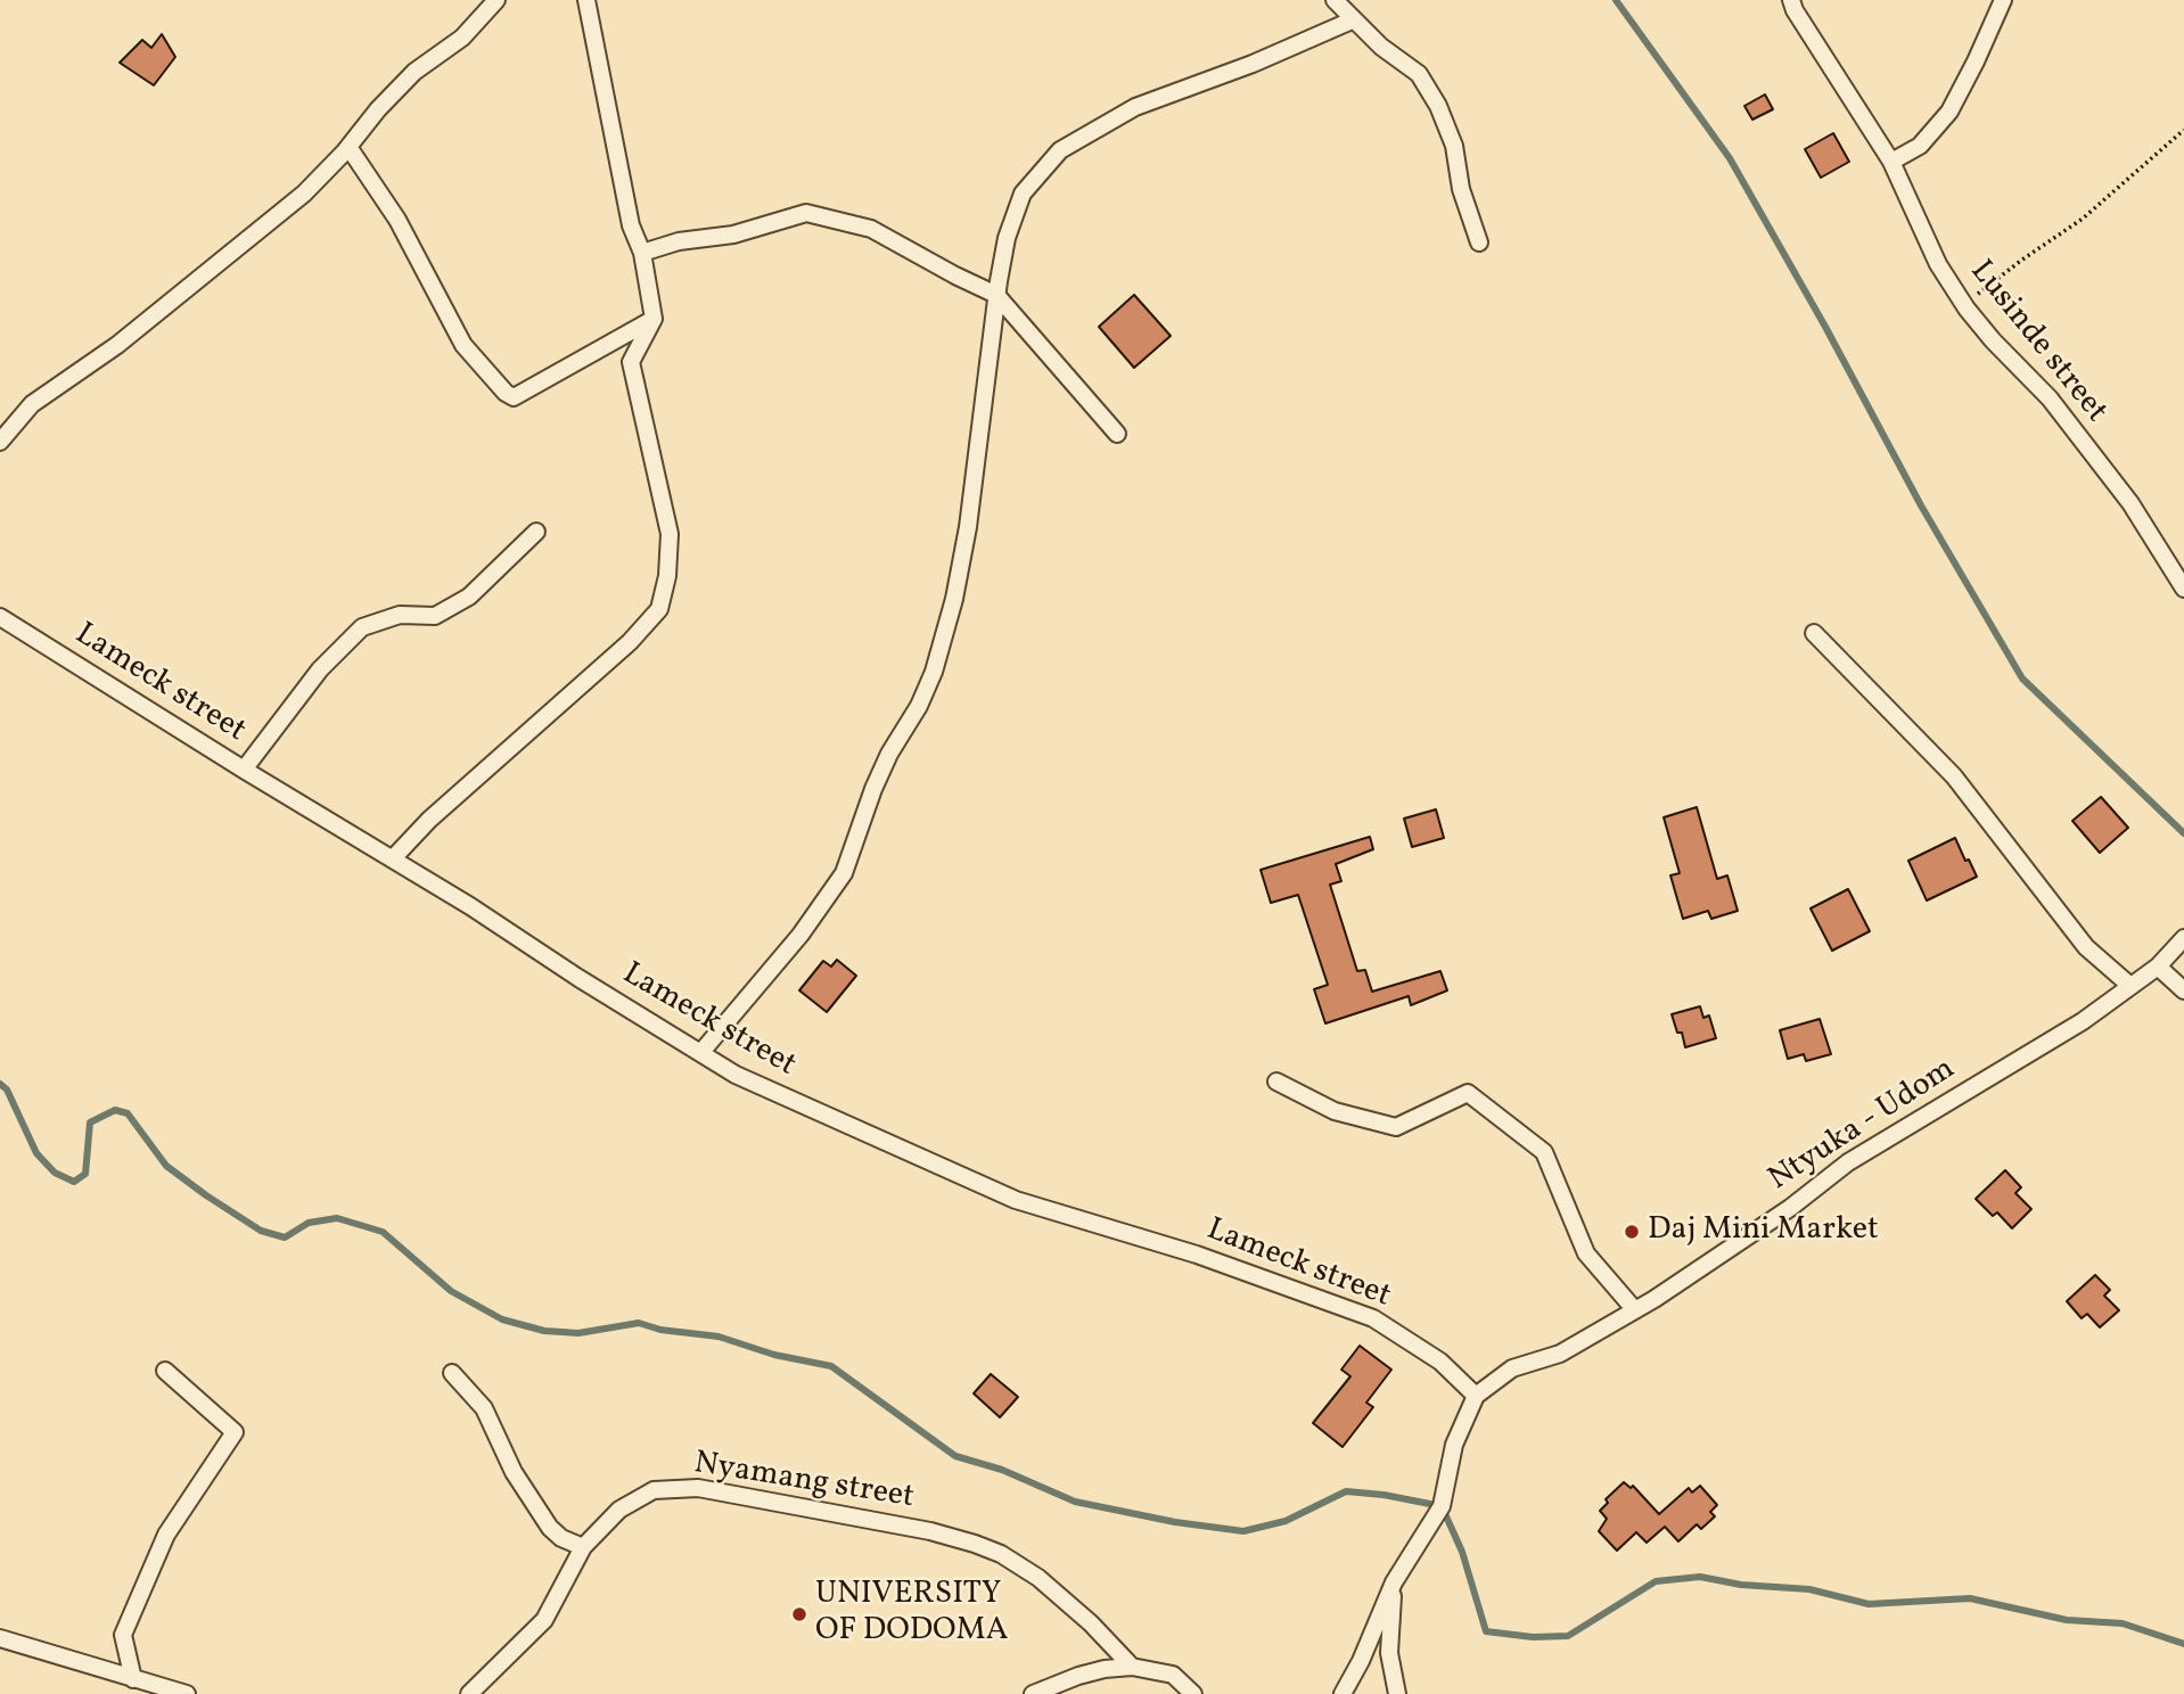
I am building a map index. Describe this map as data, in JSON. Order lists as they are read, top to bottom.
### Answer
{
  "streets": {
    "street": [
      "Lusinde street",
      "Lameck street",
      "Ntyuka - Udom",
      "Nyamang street"
    ]
  },
  "crossings": [
    ["Lameck street", "Ntyuka - Udom"]
  ],
  "places": ["Daj Mini Market", "UNIVERSITY OF DODOMA"]
}
